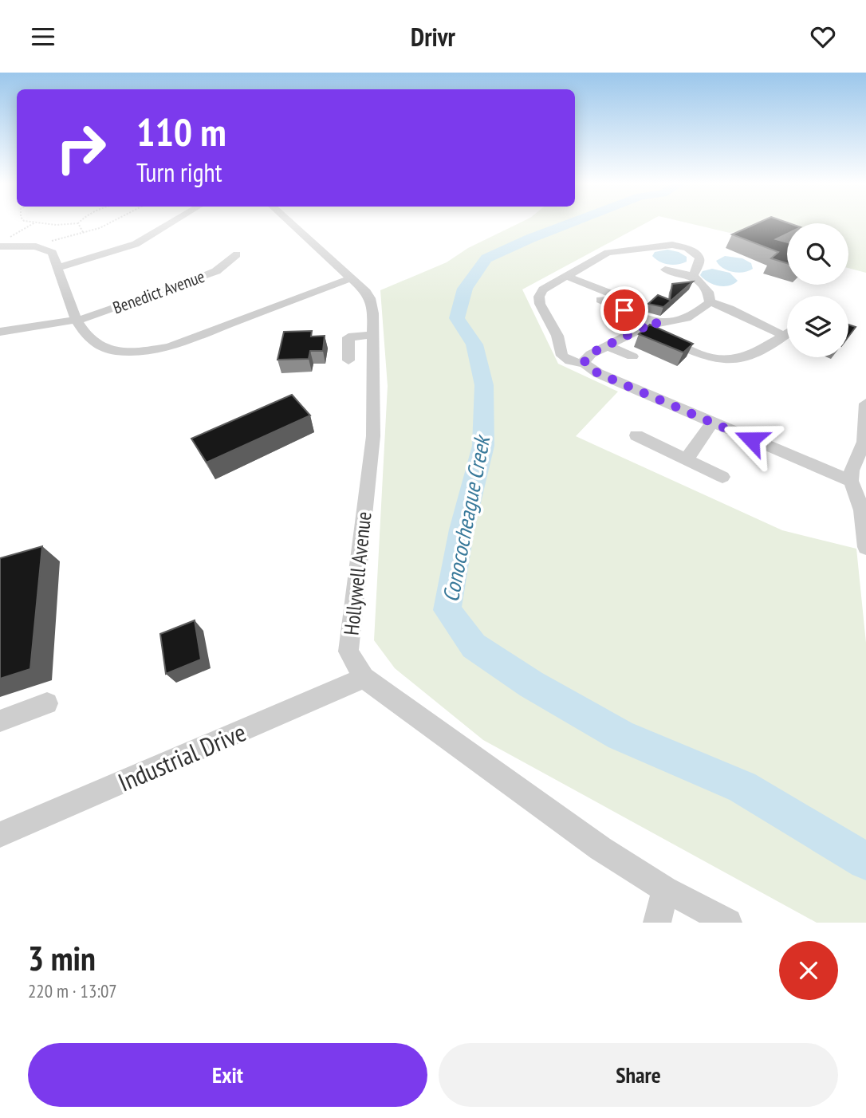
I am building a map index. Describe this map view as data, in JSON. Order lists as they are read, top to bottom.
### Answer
{
  "streets": {
    "street": ["Benedict Avenue", "Hollywell Avenue", "Industrial Drive"]
  },
  "crossings": [
    ["Hollywell Avenue", "Industrial Drive"]
  ],
  "water": ["Conococheague Creek"],
  "page": {
    "header": "Drivr",
    "turn": ["110 m", "Turn right"],
    "heading": ["3 min", "220 m · 13:07"],
    "buttons": ["Exit", "Share"]
  }
}
